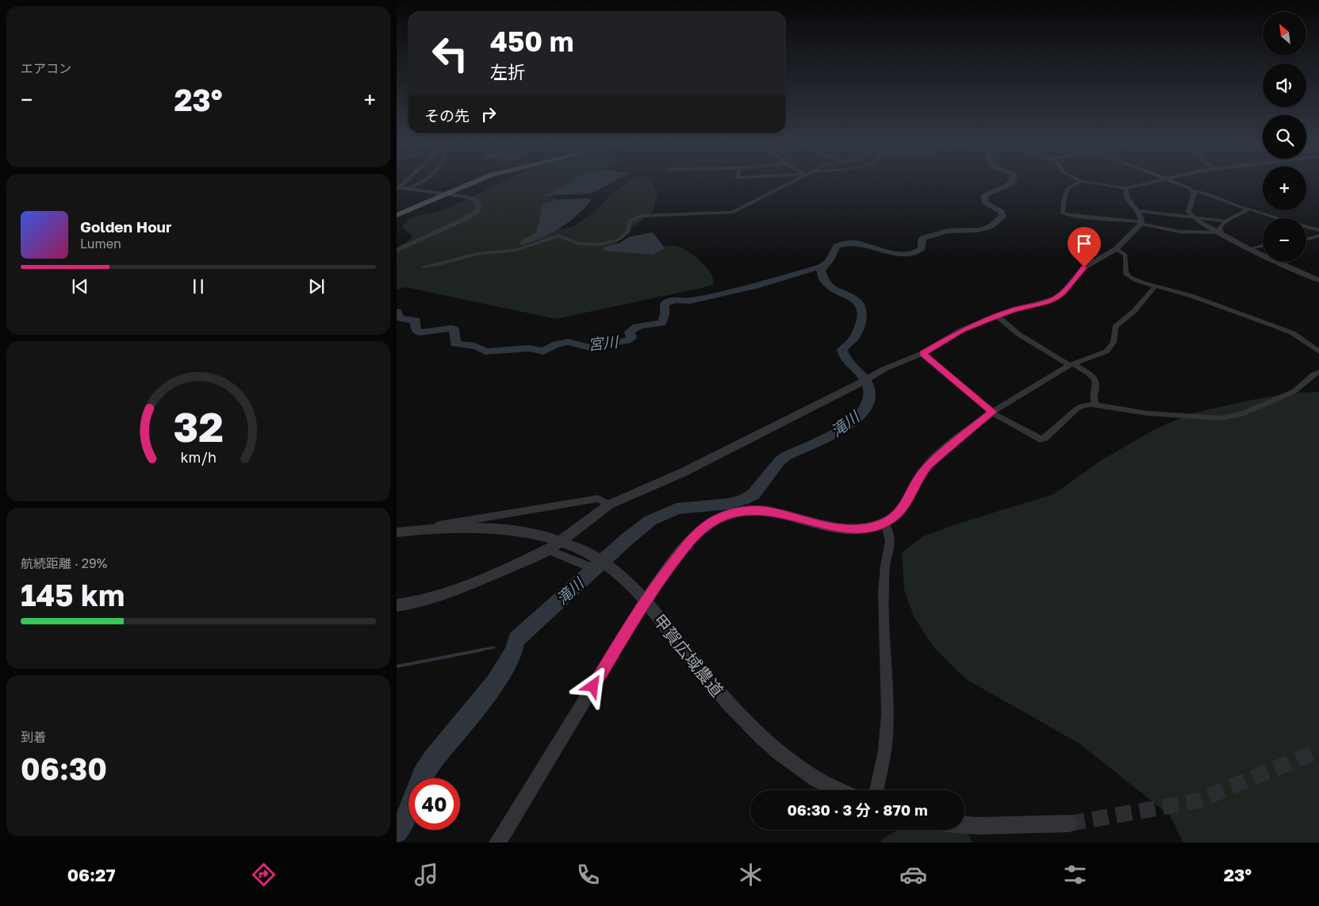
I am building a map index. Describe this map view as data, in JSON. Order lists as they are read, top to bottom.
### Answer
{
  "streets": {
    "street": ["甲賀広域農道"]
  },
  "water": ["宮川", "滝川"],
  "north": "top left",
  "page": {
    "tile": [
      "エアコン",
      ["航続距離 · 29%", "145 km"],
      ["到着", "06:30"]
    ],
    "map_buttons": ["+", "−"],
    "turn": ["450 m", "左折"],
    "heat": ["−", "23°", "+"],
    "then": "その先",
    "song": ["Golden Hour", "Lumen"],
    "limit": "40",
    "trip": "06:30 · 3 分 · 870 m",
    "tabs": ["06:27", "23°"],
    "gauge": ["32", "km/h"]
  }
}
